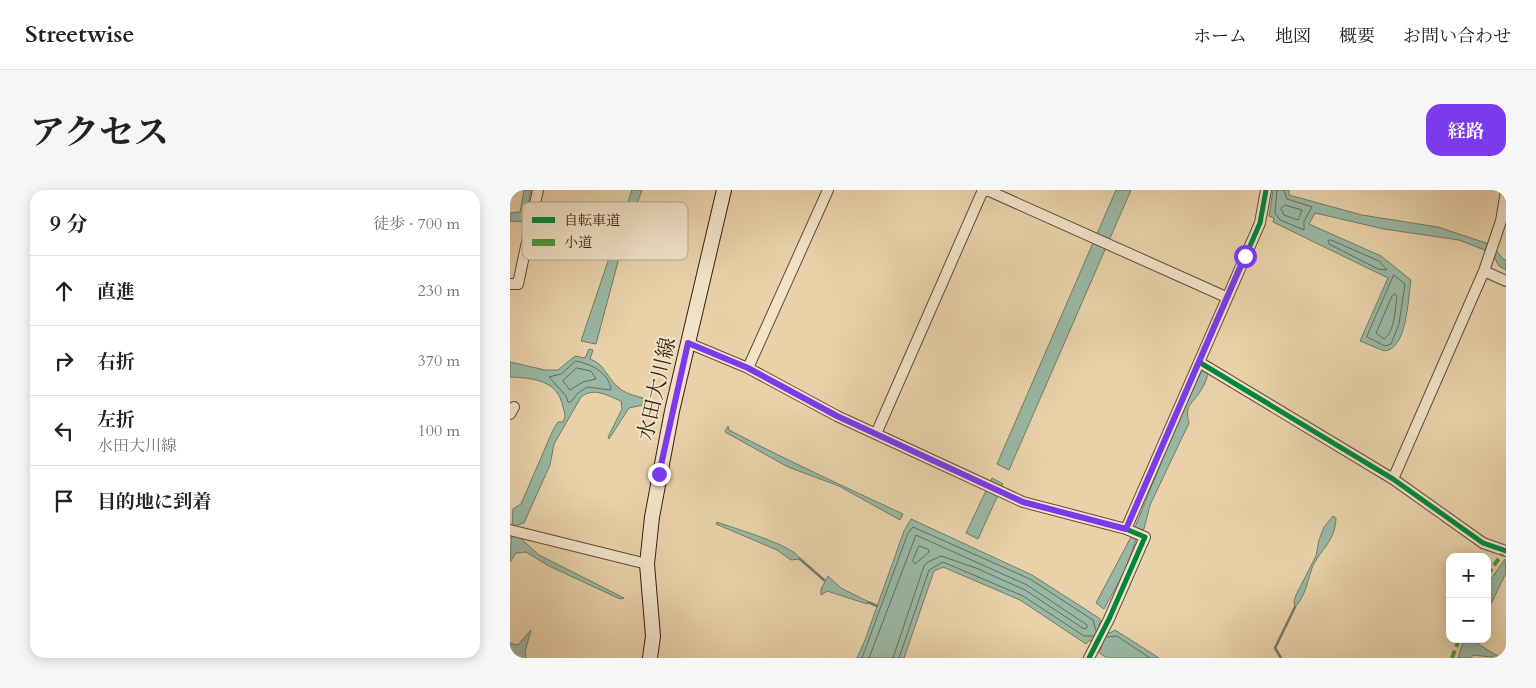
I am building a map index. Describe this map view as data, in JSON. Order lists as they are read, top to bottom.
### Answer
{
  "streets": {
    "main road": ["水田大川線"]
  },
  "legend": ["自転車道", "小道"],
  "page": {
    "header": "Streetwise",
    "nav": [
      "ホーム",
      "地図",
      "概要",
      "お問い合わせ"
    ],
    "title": "アクセス",
    "buttons": "経路",
    "heading": ["9 分", "徒歩 · 700 m"],
    "list": [
      ["直進", "230 m"],
      ["右折", "370 m"],
      ["左折", "水田大川線", "100 m"],
      "目的地に到着"
    ],
    "map_buttons": ["+", "−"]
  }
}
